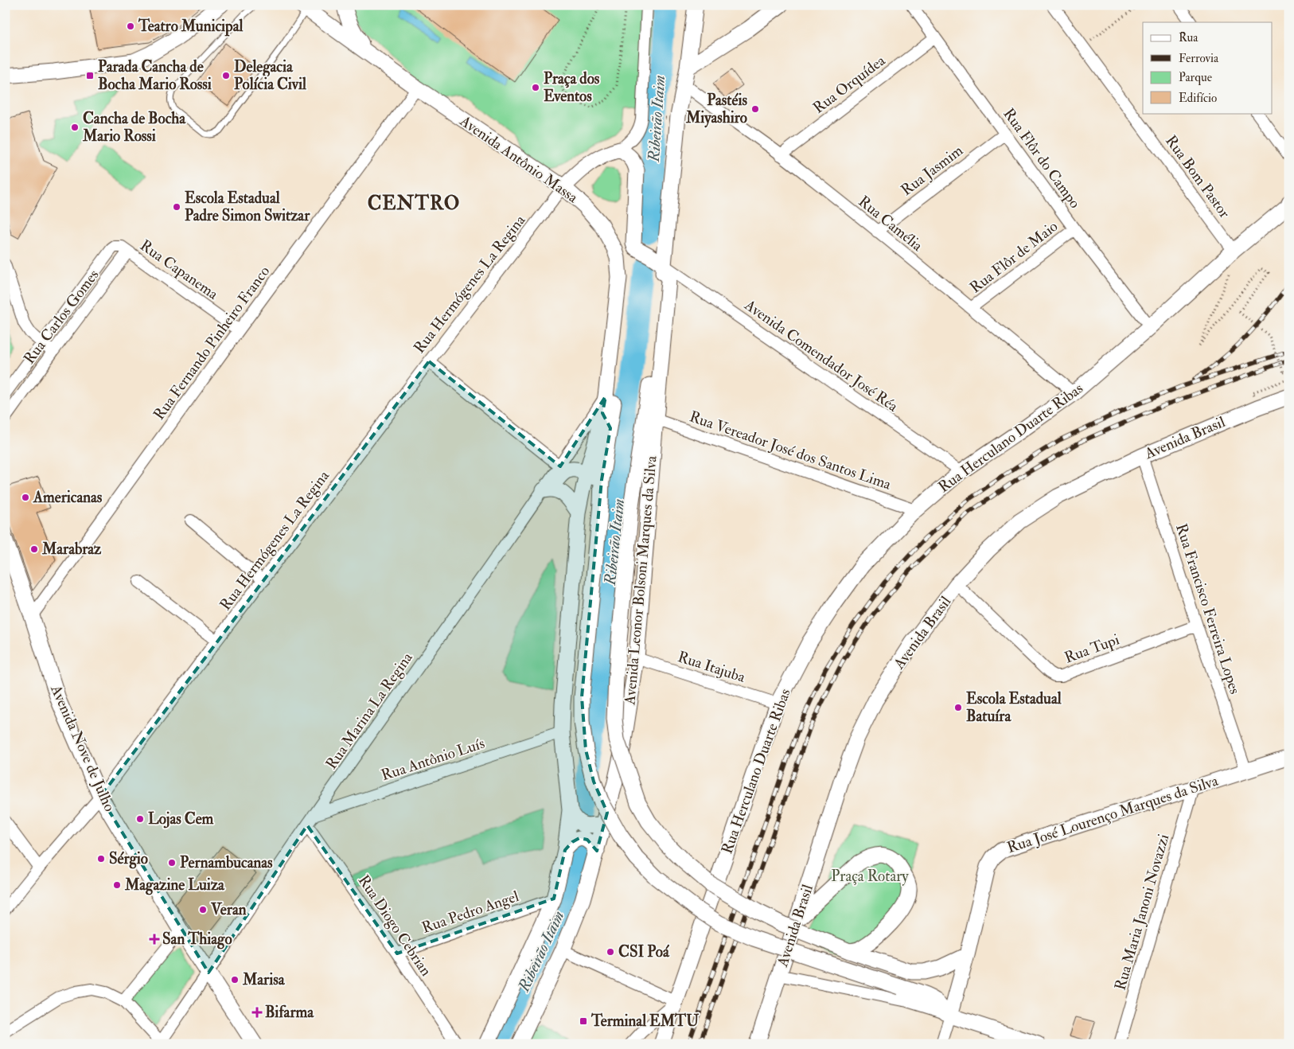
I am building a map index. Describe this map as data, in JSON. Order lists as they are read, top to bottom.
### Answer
{
  "streets": {
    "main road": [
      "Avenida Antônio Massa",
      "Rua Herculano Duarte Ribas",
      "Avenida Brasil",
      "Avenida Leonor Bolsoni Marques da Silva",
      "Avenida Nove de Julho",
      "Rua José Lourenço Marques da Silva"
    ],
    "street": [
      "Rua Orquídea",
      "Rua Flôr do Campo",
      "Rua Jasmim",
      "Rua Bom Pastor",
      "Rua Camélia",
      "Rua Flôr de Maio",
      "Rua Capanema",
      "Rua Hermógenes La Regina",
      "Rua Carlos Gomes",
      "Rua Fernando Pinheiro Franco",
      "Avenida Comendador José Réa",
      "Rua Vereador José dos Santos Lima",
      "Rua Francisco Ferreira Lopes",
      "Rua Tupi",
      "Rua Itajuba",
      "Rua Marina La Regina",
      "Rua Antônio Luís",
      "Rua Pedro Angel",
      "Rua Maria Janoni Novazzi",
      "Rua Diogo Cebrian"
    ]
  },
  "crossings": [
    ["Rua Orquídea", "Rua Flôr do Campo"],
    ["Rua Orquídea", "Rua Camélia"],
    ["Rua Flôr do Campo", "Rua Jasmim"],
    ["Rua Flôr do Campo", "Rua Flôr de Maio"],
    ["Rua Flôr do Campo", "Rua Herculano Duarte Ribas"],
    ["Avenida Antônio Massa", "Rua Hermógenes La Regina"],
    ["Avenida Antônio Massa", "Rua Fernando Pinheiro Franco"],
    ["Avenida Antônio Massa", "Rua Marina La Regina"],
    ["Rua Jasmim", "Rua Camélia"],
    ["Rua Bom Pastor", "Rua Herculano Duarte Ribas"],
    ["Rua Camélia", "Rua Flôr de Maio"],
    ["Rua Camélia", "Rua Herculano Duarte Ribas"],
    ["Rua Camélia", "Avenida Leonor Bolsoni Marques da Silva"],
    ["Rua Capanema", "Rua Carlos Gomes"],
    ["Rua Capanema", "Rua Fernando Pinheiro Franco"],
    ["Rua Hermógenes La Regina", "Avenida Nove de Julho"],
    ["Rua Fernando Pinheiro Franco", "Avenida Nove de Julho"],
    ["Avenida Comendador José Réa", "Rua Herculano Duarte Ribas"],
    ["Avenida Comendador José Réa", "Avenida Leonor Bolsoni Marques da Silva"],
    ["Rua Herculano Duarte Ribas", "Rua Vereador José dos Santos Lima"],
    ["Rua Herculano Duarte Ribas", "Rua Itajuba"],
    ["Avenida Brasil", "Rua Francisco Ferreira Lopes"],
    ["Avenida Brasil", "Rua Tupi"],
    ["Rua Vereador José dos Santos Lima", "Avenida Leonor Bolsoni Marques da Silva"],
    ["Avenida Leonor Bolsoni Marques da Silva", "Rua Itajuba"],
    ["Rua Francisco Ferreira Lopes", "Rua Tupi"],
    ["Rua Francisco Ferreira Lopes", "Rua José Lourenço Marques da Silva"],
    ["Rua Marina La Regina", "Avenida Nove de Julho"],
    ["Rua Marina La Regina", "Rua Antônio Luís"],
    ["Rua Marina La Regina", "Rua Diogo Cebrian"],
    ["Rua José Lourenço Marques da Silva", "Rua Maria Janoni Novazzi"],
    ["Rua Pedro Angel", "Rua Diogo Cebrian"]
  ],
  "districts": ["CENTRO"],
  "water": ["Ribeirão Itaim"],
  "parks": ["Praça Rotary"],
  "places": {
    "other": [
      "Teatro Municipal",
      "Delegacia Polícia Civil",
      "Praça dos Eventos",
      "Pastéis Miyashiro",
      "Cancha de Bocha Mario Rossi",
      "Escola Estadual Padre Simon Switzar",
      "Americanas",
      "Marabraz",
      "Escola Estadual Batuíra",
      "Lojas Cem",
      "Sérgio",
      "Pernambucanas",
      "Magazine Luiza",
      "Veran",
      "CSI Poá",
      "Marisa"
    ],
    "transit": ["Parada Cancha de Bocha Mario Rossi", "Terminal EMTU"],
    "health": ["San Thiago", "Bifarma"]
  },
  "legend": [
    "Rua",
    "Ferrovia",
    "Parque",
    "Edifício"
  ]
}
